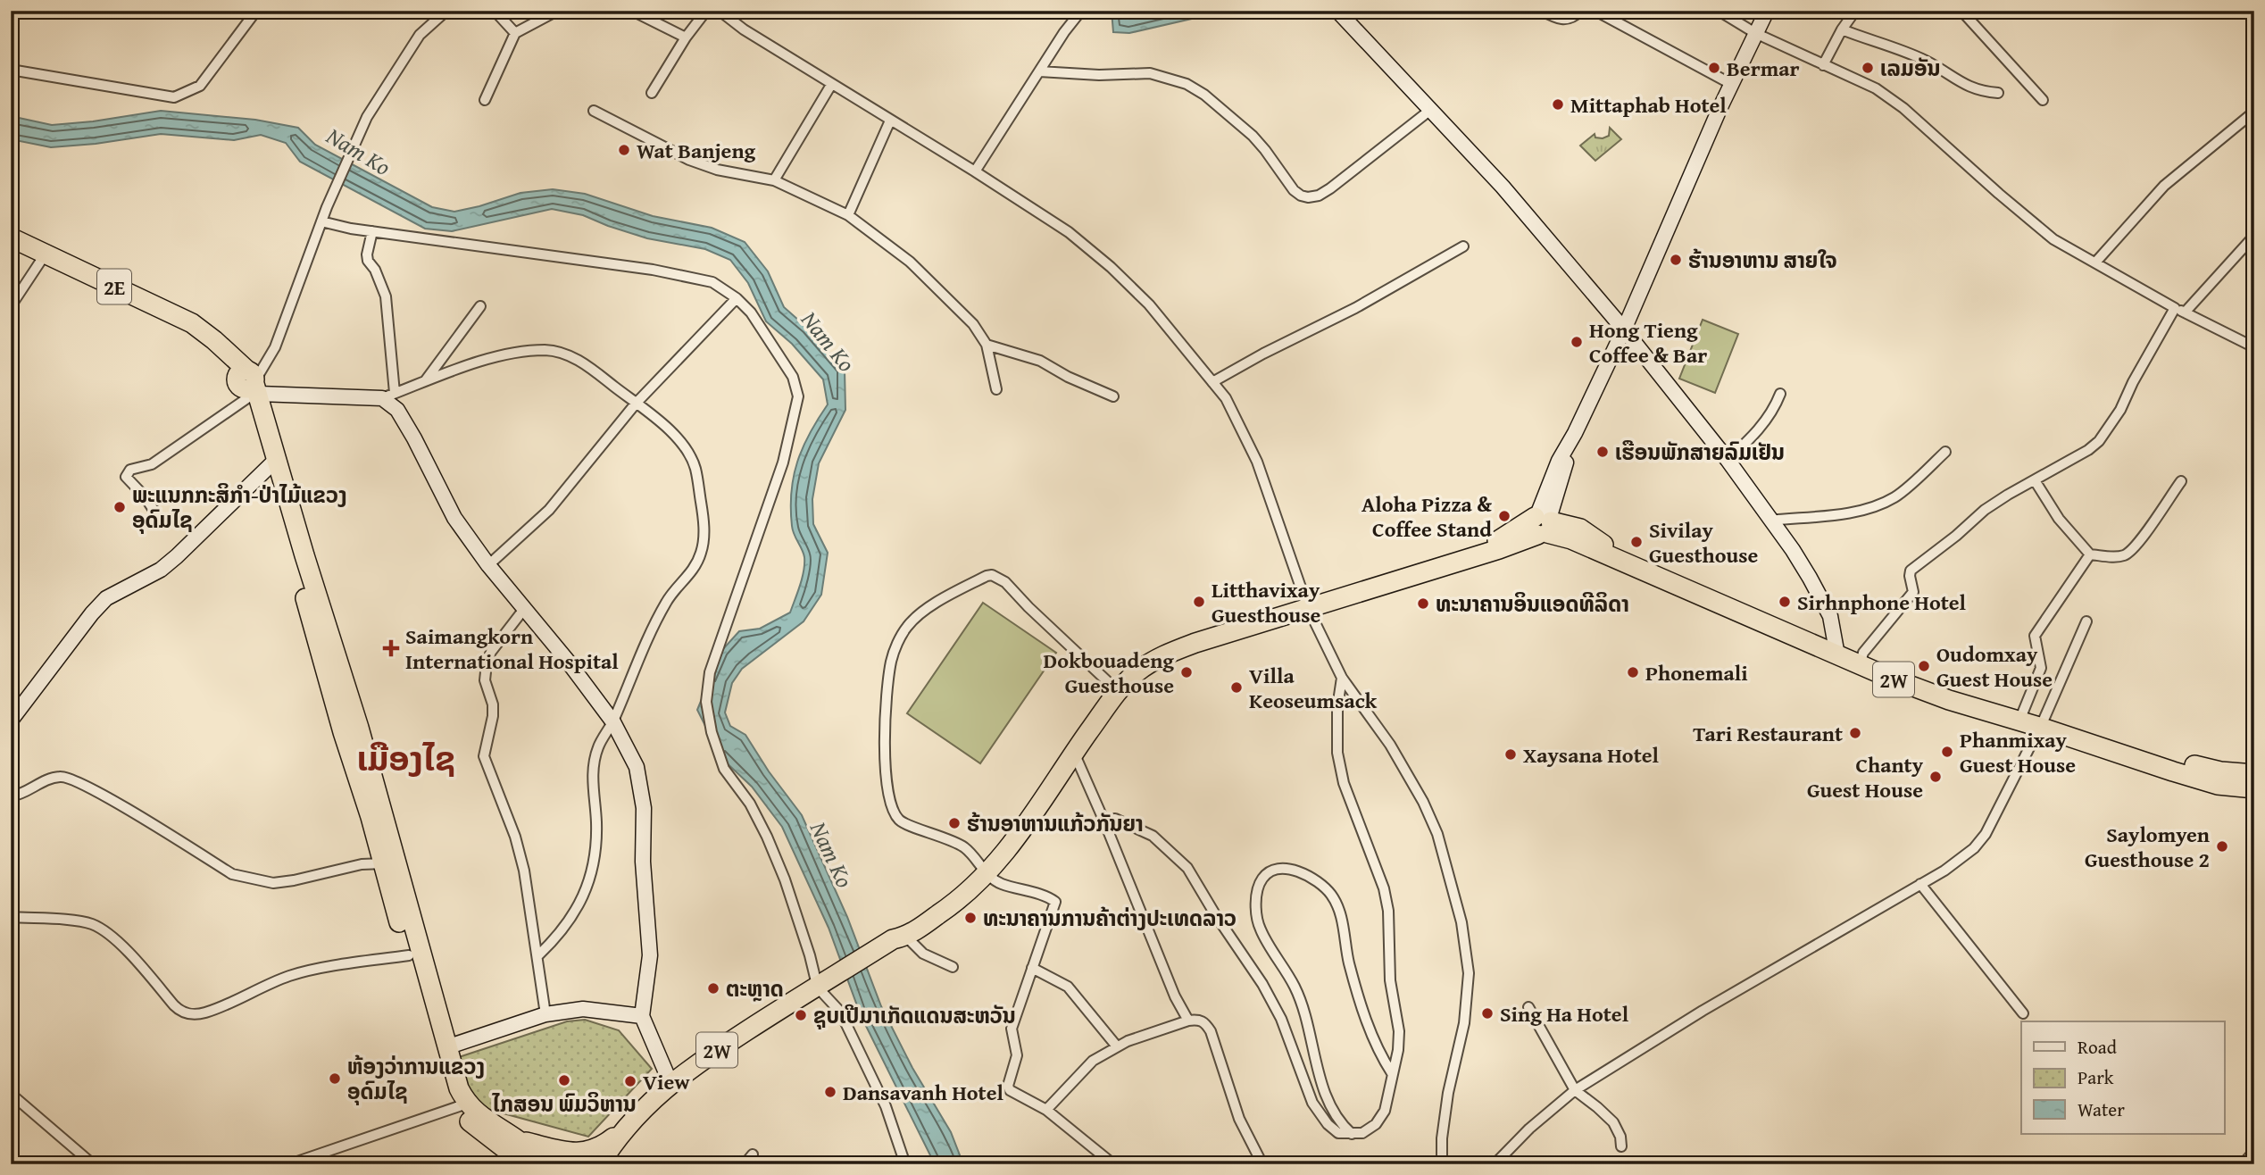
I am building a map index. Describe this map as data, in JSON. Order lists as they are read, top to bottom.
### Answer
{
  "streets": {
    "highway": ["2E", "2W"]
  },
  "districts": ["ເມືອງໄຊ"],
  "water": ["Nam Ko"],
  "places": {
    "other": [
      "Bermar",
      "ເລມອັນ",
      "Mittaphab Hotel",
      "Wat Banjeng",
      "ຮ້ານອາຫານ ສາຍໃຈ",
      "Hong Tieng Coffee & Bar",
      "ເຮືອນພັກສາຍລົມເຢັນ",
      "ພະແນກກະສິກຳ-ປ່າໄມ້ແຂວງ ອຸດົມໄຊ",
      "Aloha Pizza & Coffee Stand",
      "Sivilay Guesthouse",
      "Litthavixay Guesthouse",
      "Sirhnphone Hotel",
      "ທະນາຄານອິນແອດທີລິດາ",
      "Oudomxay Guest House",
      "Dokbouadeng Guesthouse",
      "Phonemali",
      "Villa Keoseumsack",
      "Tari Restaurant",
      "Phanmixay Guest House",
      "Xaysana Hotel",
      "Chanty Guest House",
      "ຮ້ານອາຫານແກ້ວກັນຍາ",
      "Saylomyen Guesthouse 2",
      "ທະນາຄານການຄ້າຕ່າງປະເທດລາວ",
      "ຕະຫຼາດ",
      "Sing Ha Hotel",
      "ຊຸບເປີມາເກັດແດນສະຫວັນ",
      "ຫ້ອງວ່າການແຂວງ ອຸດົມໄຊ",
      "ໄກສອນ ພົມວິຫານ",
      "View",
      "Dansavanh Hotel"
    ],
    "health": ["Saimangkorn International Hospital"]
  },
  "legend": ["Road", "Park", "Water"]
}
